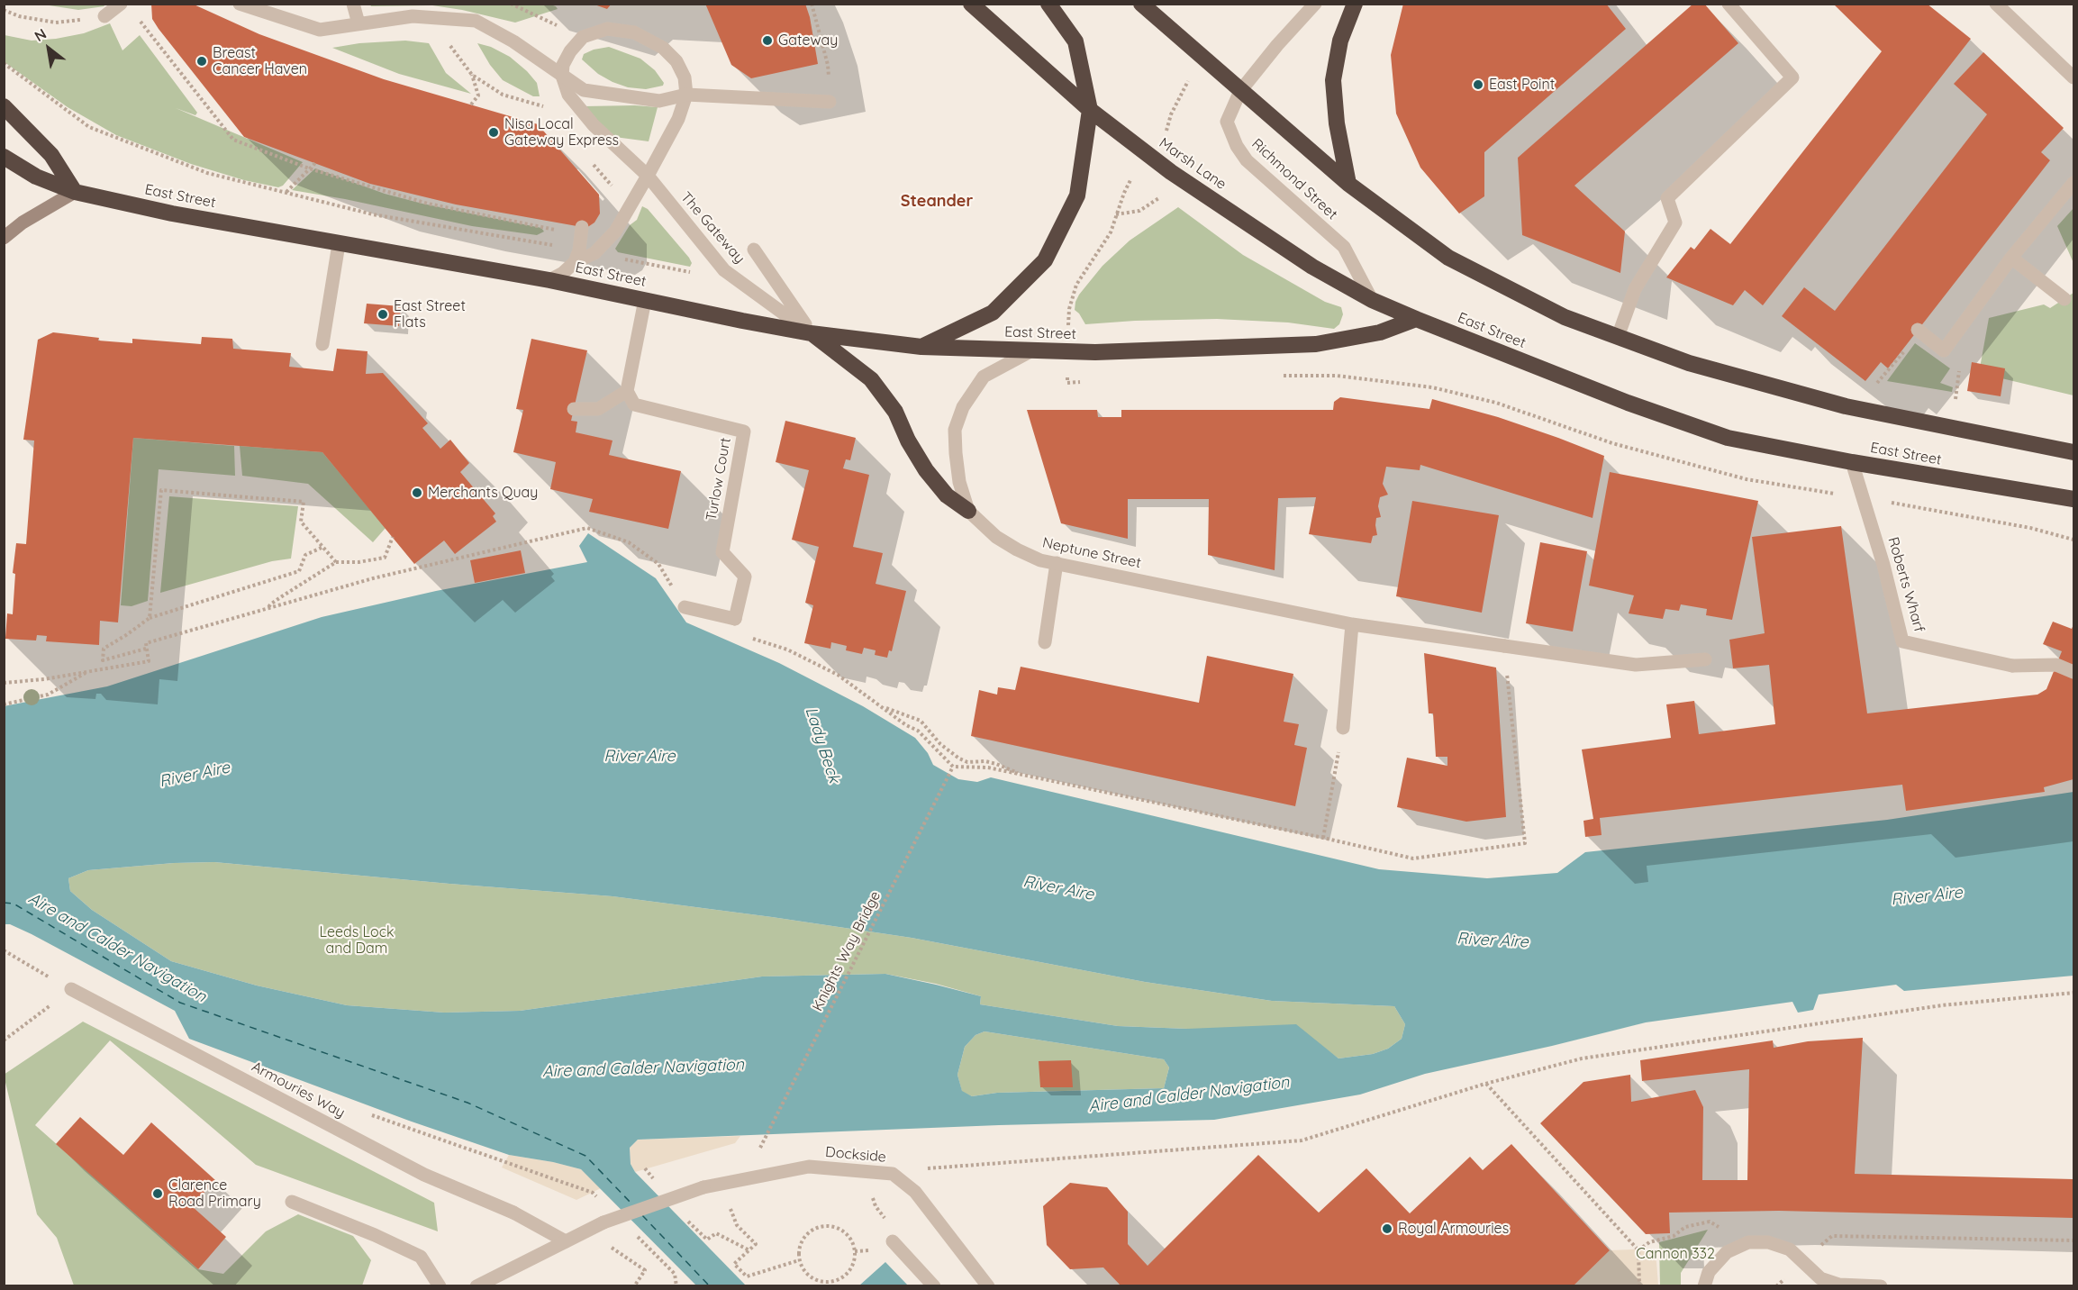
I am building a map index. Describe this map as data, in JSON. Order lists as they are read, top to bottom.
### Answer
{
  "streets": {
    "highway": ["Marsh Lane", "East Street"],
    "street": [
      "Richmond Street",
      "The Gateway",
      "Turlow Court",
      "Neptune Street",
      "Roberts Wharf",
      "Armouries Way",
      "Dockside"
    ],
    "path": ["Knights Way Bridge"]
  },
  "crossings": [
    ["Marsh Lane", "Richmond Street"],
    ["Marsh Lane", "East Street"],
    ["East Street", "The Gateway"],
    ["East Street", "Neptune Street"],
    ["East Street", "Roberts Wharf"],
    ["Armouries Way", "Dockside"]
  ],
  "districts": ["Steander"],
  "water": ["Lady Beck", "River Aire", "Aire and Calder Navigation"],
  "parks": ["Leeds Lock and Dam", "Cannon 332"],
  "places": [
    "Gateway",
    "Breast Cancer Haven",
    "East Point",
    "Nisa Local Gateway Express",
    "East Street Flats",
    "Merchants Quay",
    "Clarence Road Primary",
    "Royal Armouries"
  ],
  "north": "top left"
}
